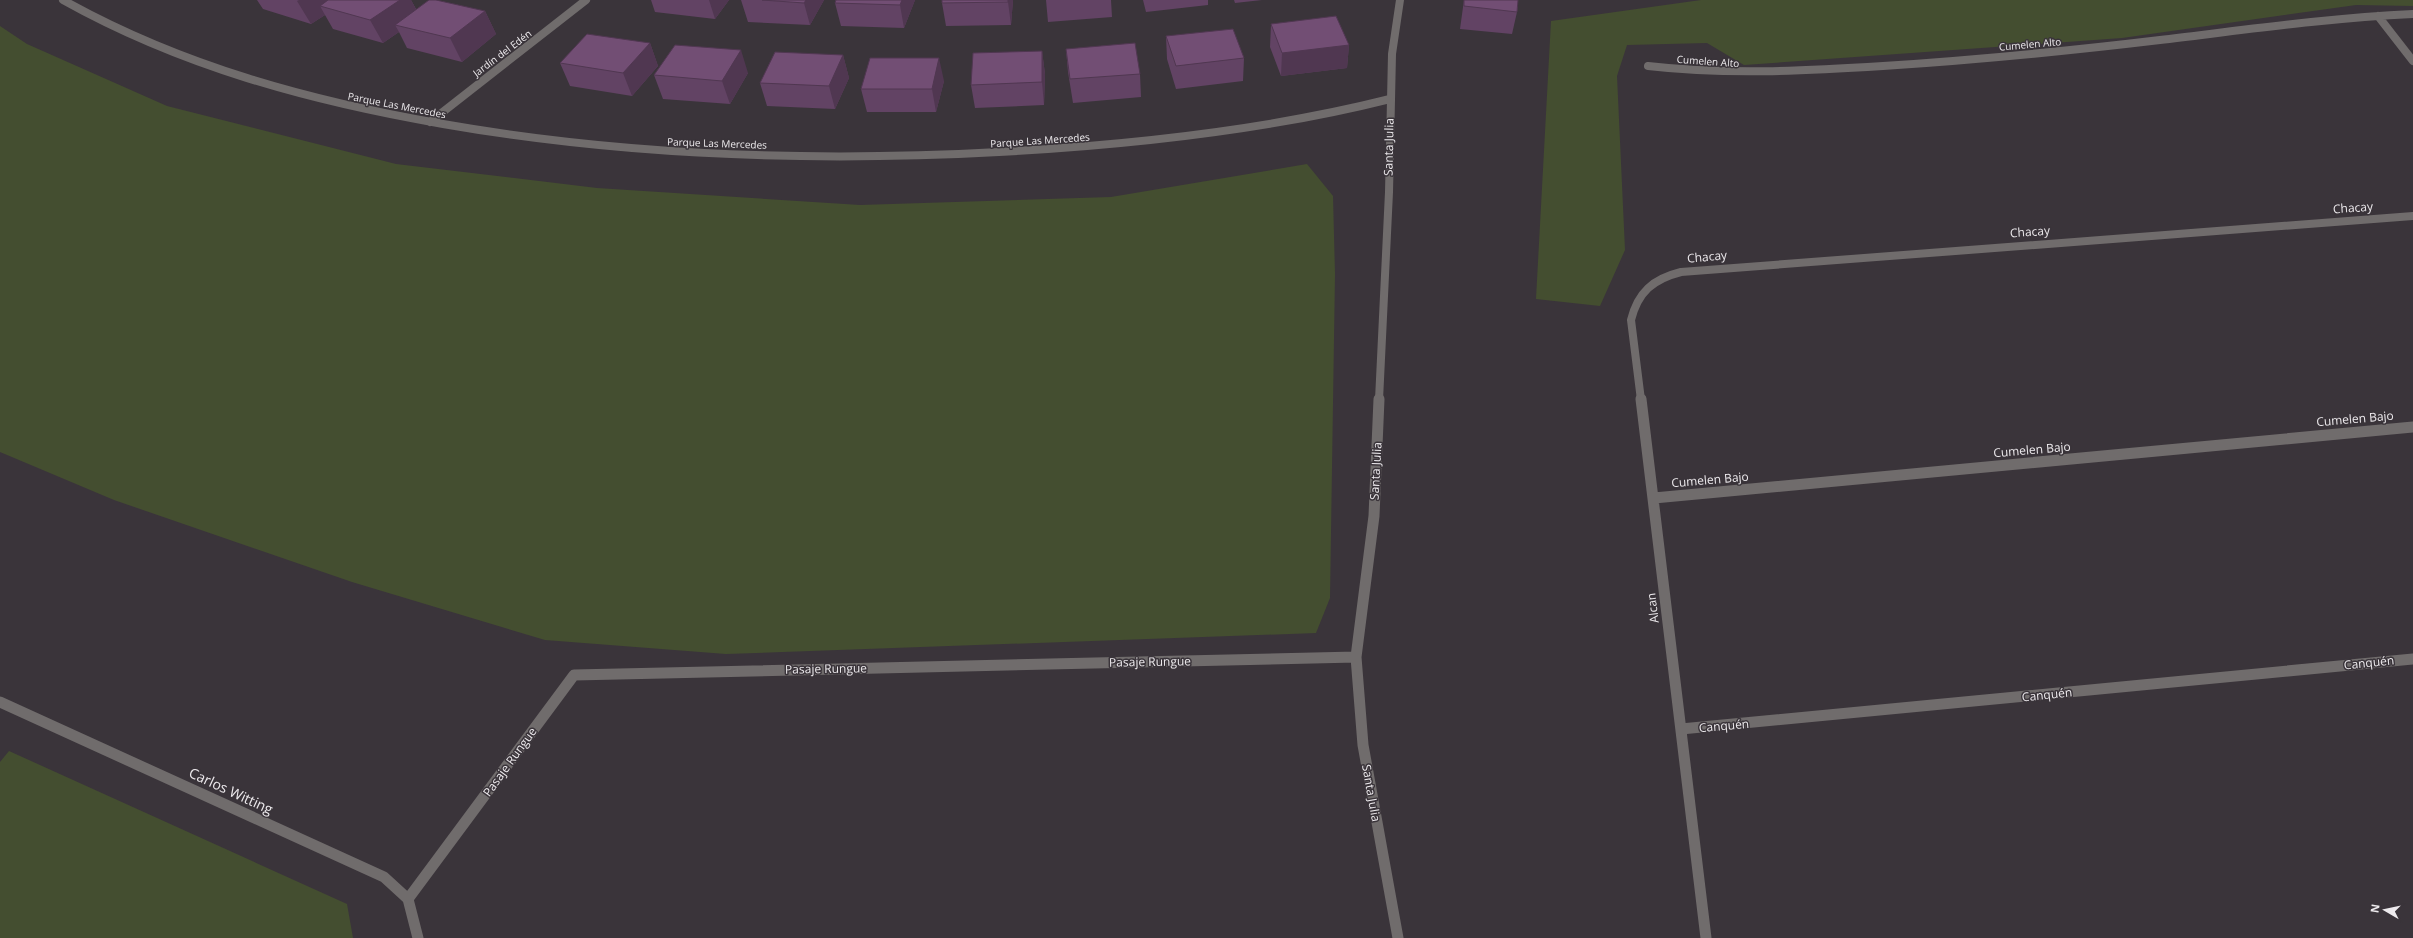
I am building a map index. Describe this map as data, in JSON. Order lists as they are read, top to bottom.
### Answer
{
  "streets": {
    "street": [
      "Cumelen Alto",
      "Jardín del Edén",
      "Parque Las Mercedes",
      "Santa Julia",
      "Chacay",
      "Cumelen Bajo",
      "Alcan",
      "Pasaje Rungue",
      "Canquén",
      "Carlos Witting"
    ]
  },
  "crossings": [
    ["Jardín del Edén", "Parque Las Mercedes"],
    ["Parque Las Mercedes", "Santa Julia"],
    ["Santa Julia", "Pasaje Rungue"],
    ["Chacay", "Alcan"],
    ["Cumelen Bajo", "Alcan"],
    ["Alcan", "Canquén"],
    ["Pasaje Rungue", "Carlos Witting"]
  ],
  "north": "left"
}
